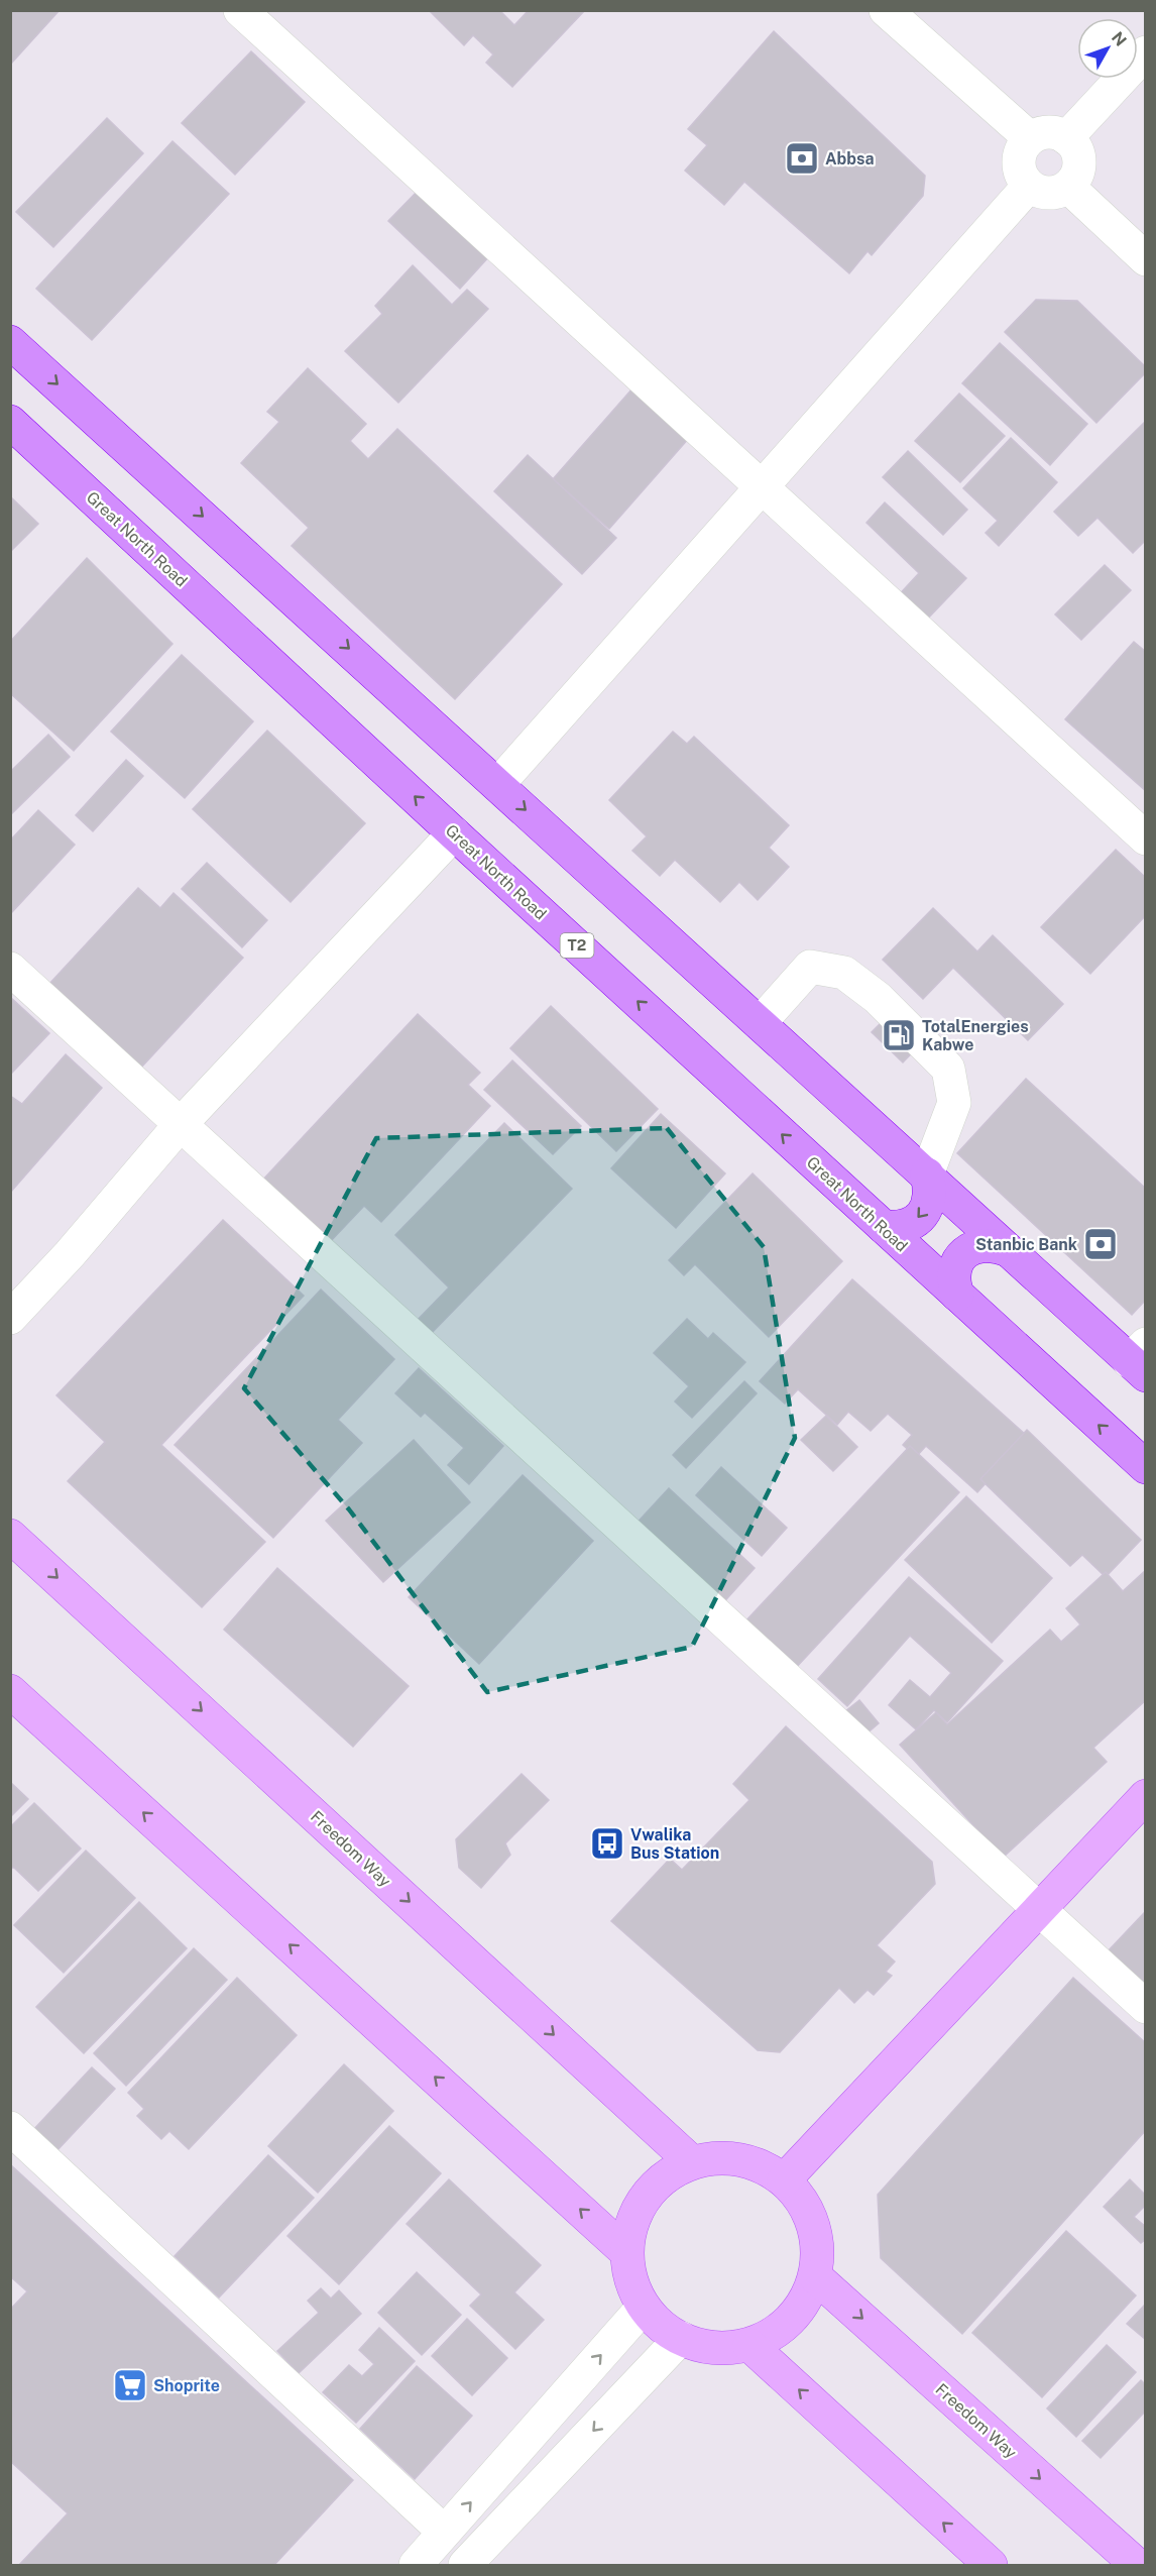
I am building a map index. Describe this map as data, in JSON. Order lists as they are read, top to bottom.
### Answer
{
  "streets": {
    "highway": ["Great North Road", "T2"],
    "main road": ["Freedom Way"]
  },
  "places": {
    "bank": ["Abbsa", "Stanbic Bank"],
    "fuel station": ["TotalEnergies Kabwe"],
    "bus stop": ["Vwalika Bus Station"],
    "supermarket": ["Shoprite"]
  },
  "north": "top right"
}
